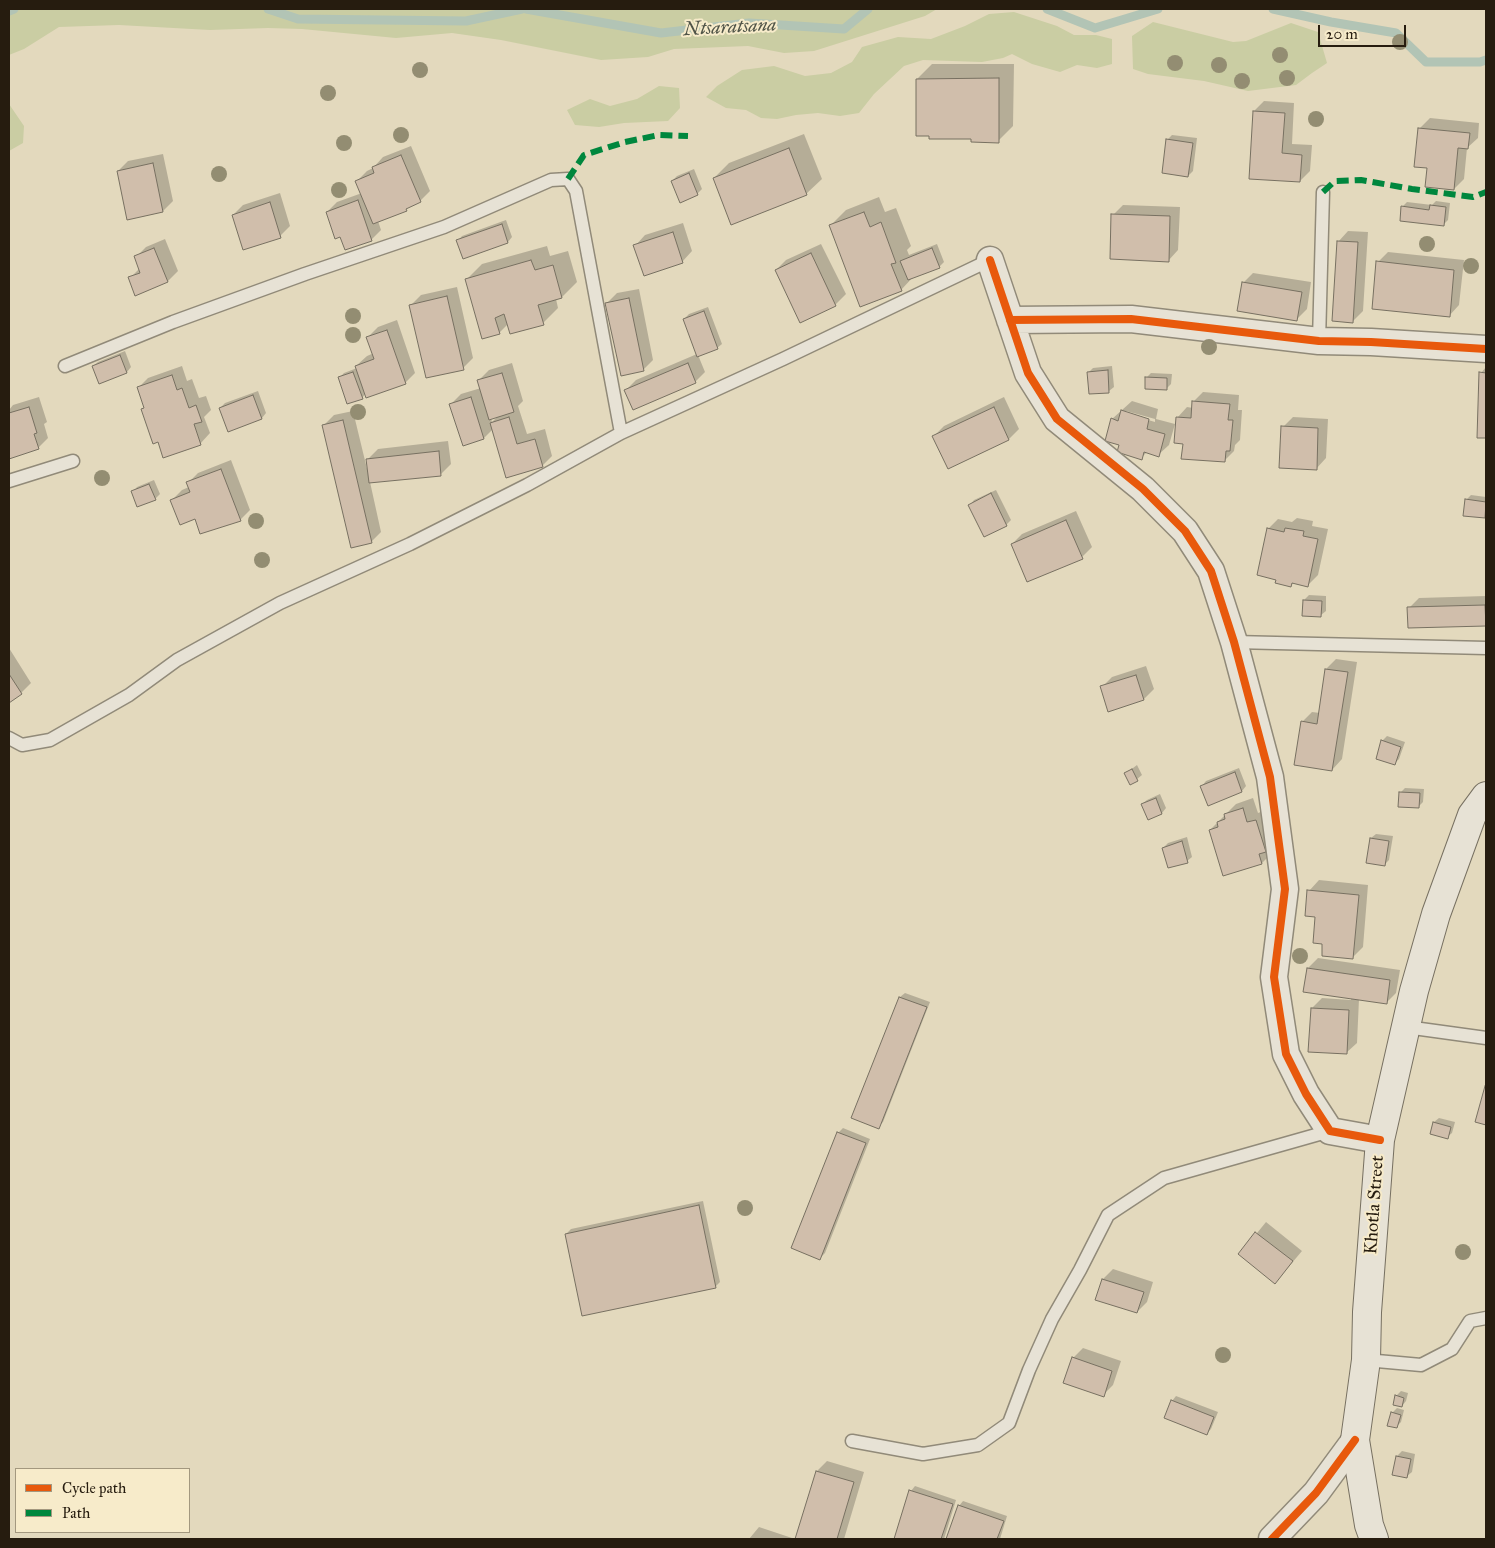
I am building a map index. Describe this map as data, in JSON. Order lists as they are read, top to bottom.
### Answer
{
  "streets": {
    "street": ["Khotla Street"]
  },
  "water": ["Ntsaratsana"],
  "legend": ["Cycle path", "Path"],
  "scale_bar": "20 m"
}
